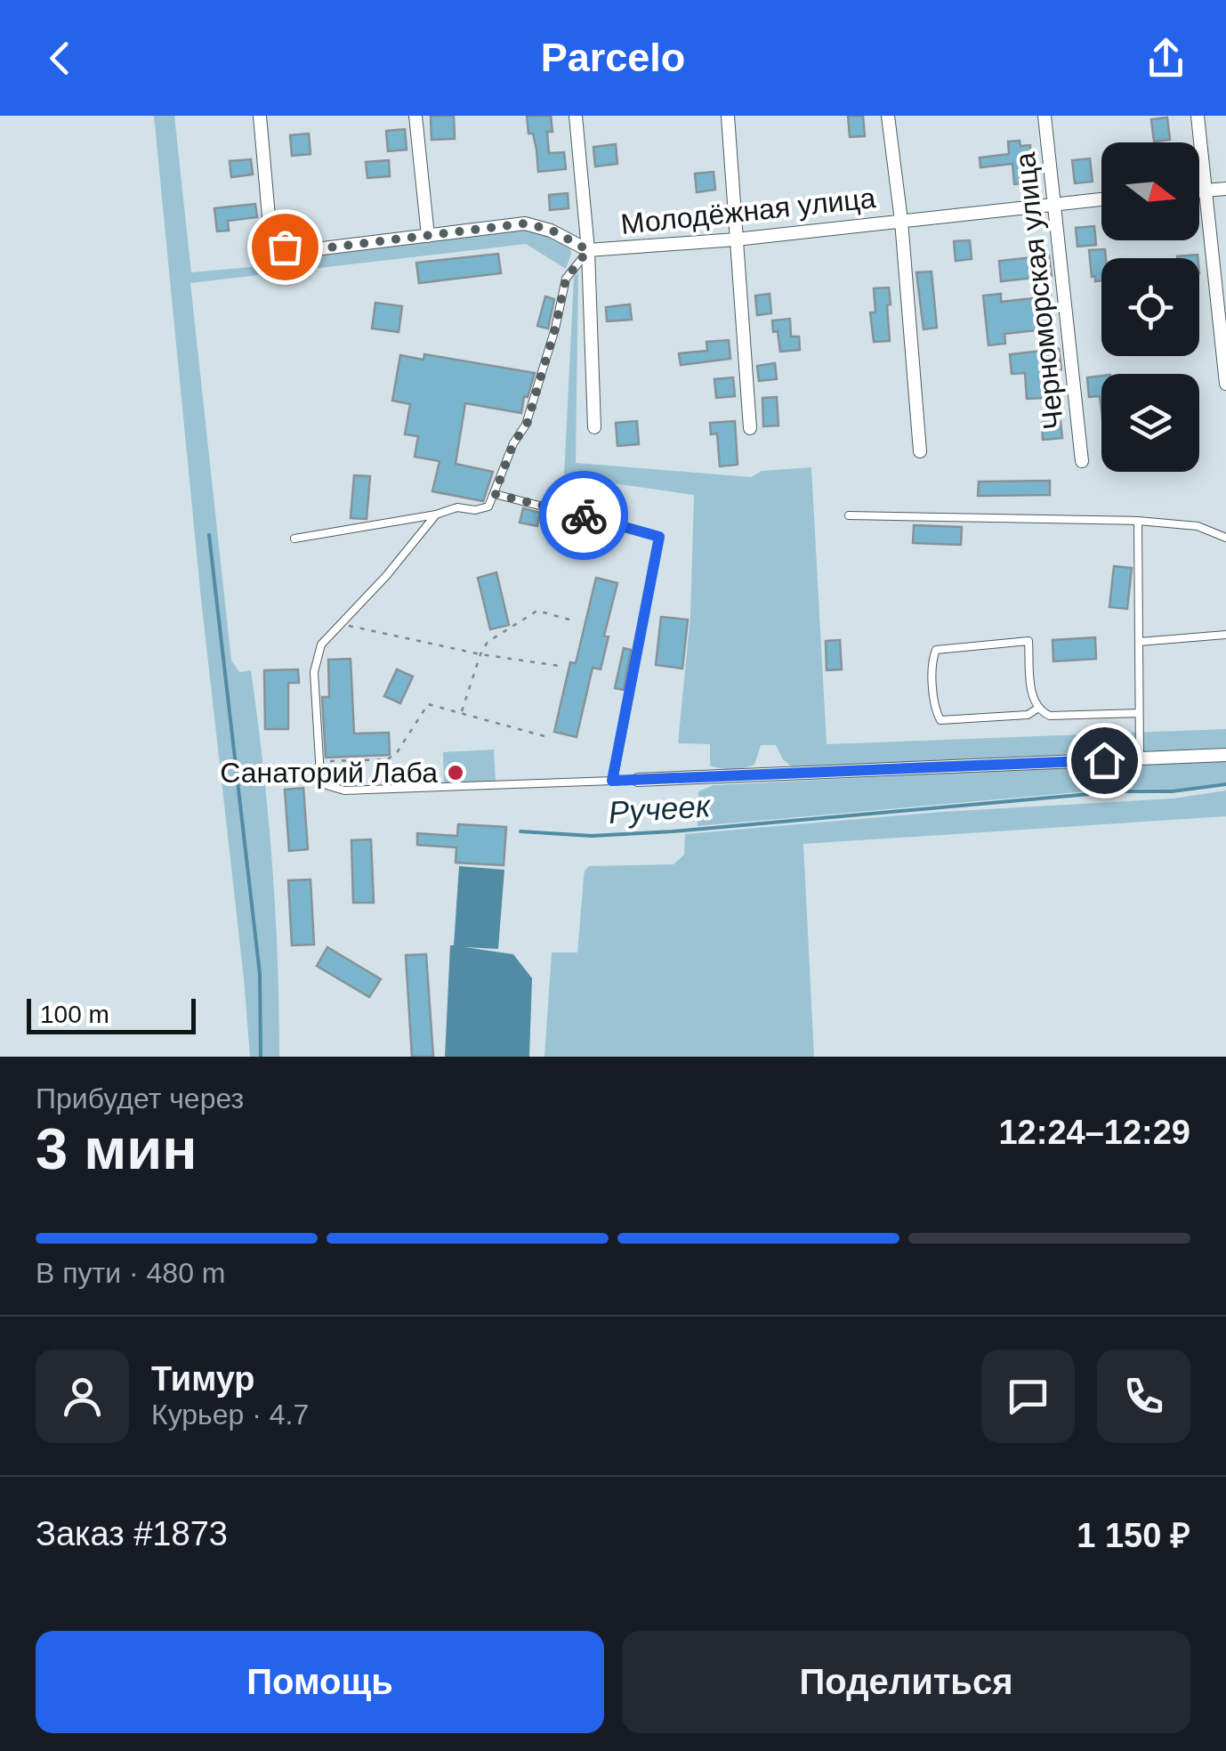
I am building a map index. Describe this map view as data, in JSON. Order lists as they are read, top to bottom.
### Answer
{
  "streets": {
    "street": ["Молодёжная улица", "Черноморская улица"]
  },
  "crossings": [
    ["Молодёжная улица", "Черноморская улица"]
  ],
  "water": ["Ручеек"],
  "places": ["Санаторий Лаба"],
  "scale_bar": "100 m",
  "north": "right",
  "page": {
    "header": "Parcelo",
    "scale": "100 m",
    "heading": ["3 мин", "Прибудет через", "12:24–12:29"],
    "panel": [
      "Тимур",
      "Курьер · 4.7",
      "Заказ #1873",
      "1 150 ₽"
    ],
    "bar": "В пути · 480 m",
    "buttons": ["Помощь", "Поделиться"]
  }
}
